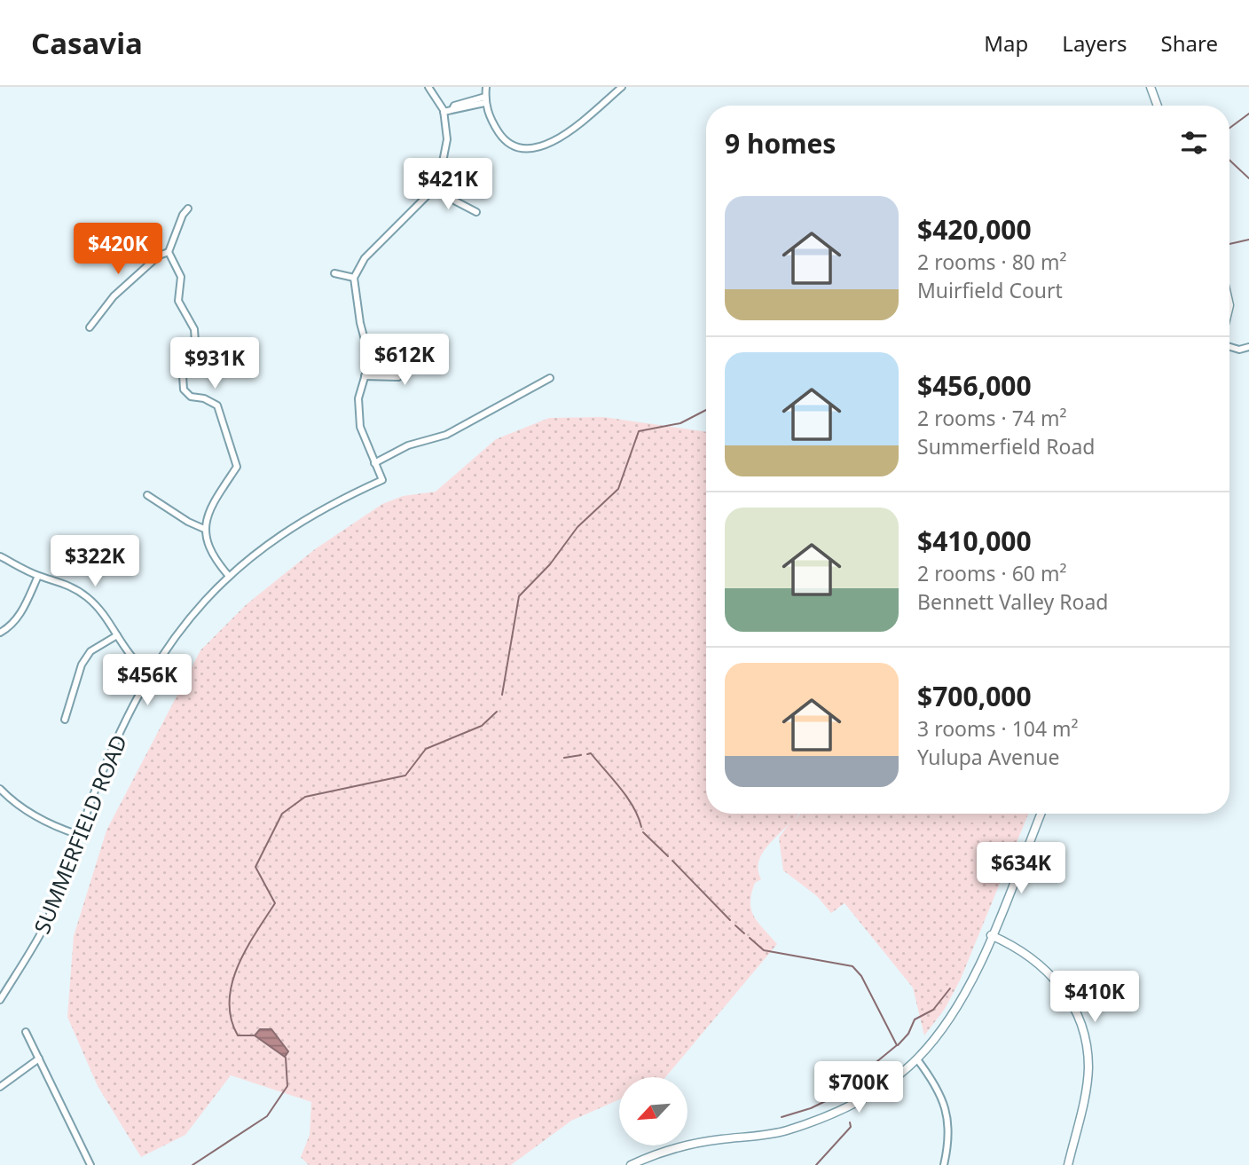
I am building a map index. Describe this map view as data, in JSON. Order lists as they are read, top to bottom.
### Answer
{
  "streets": {
    "street": ["SUMMERFIELD ROAD"]
  },
  "north": "bottom left",
  "page": {
    "header": "Casavia",
    "nav": ["Map", "Layers", "Share"],
    "heading": "9 homes",
    "price": [
      "$421K",
      "$420K",
      "$612K",
      "$931K",
      "$322K",
      "$456K",
      "$634K",
      "$410K",
      "$700K"
    ],
    "list": [
      {
        "name": "$420,000",
        "note": "2 rooms · 80 m² · Muirfield Court"
      },
      {
        "name": "$456,000",
        "note": "2 rooms · 74 m² · Summerfield Road"
      },
      {
        "name": "$410,000",
        "note": "2 rooms · 60 m² · Bennett Valley Road"
      },
      {
        "name": "$700,000",
        "note": "3 rooms · 104 m² · Yulupa Avenue"
      }
    ]
  }
}
